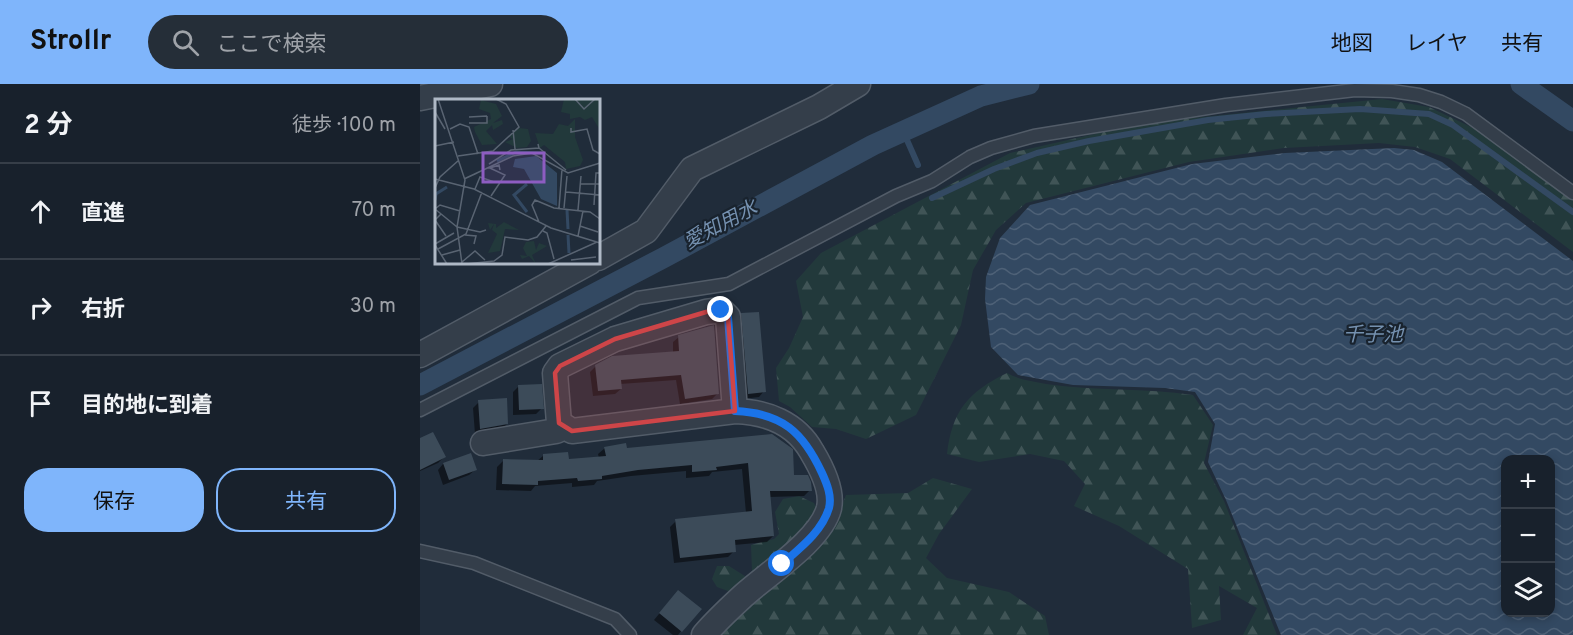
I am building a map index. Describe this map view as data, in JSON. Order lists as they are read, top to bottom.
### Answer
{
  "water": ["愛知用水", "千子池"],
  "page": {
    "header": "Strollr",
    "search": "ここで検索",
    "nav": ["地図", "レイヤ", "共有"],
    "heading": ["2 分", "徒歩 · 100 m"],
    "list": [
      ["直進", "70 m"],
      ["右折", "30 m"],
      "目的地に到着"
    ],
    "buttons": ["保存", "共有"],
    "map_buttons": ["+", "−"]
  }
}
